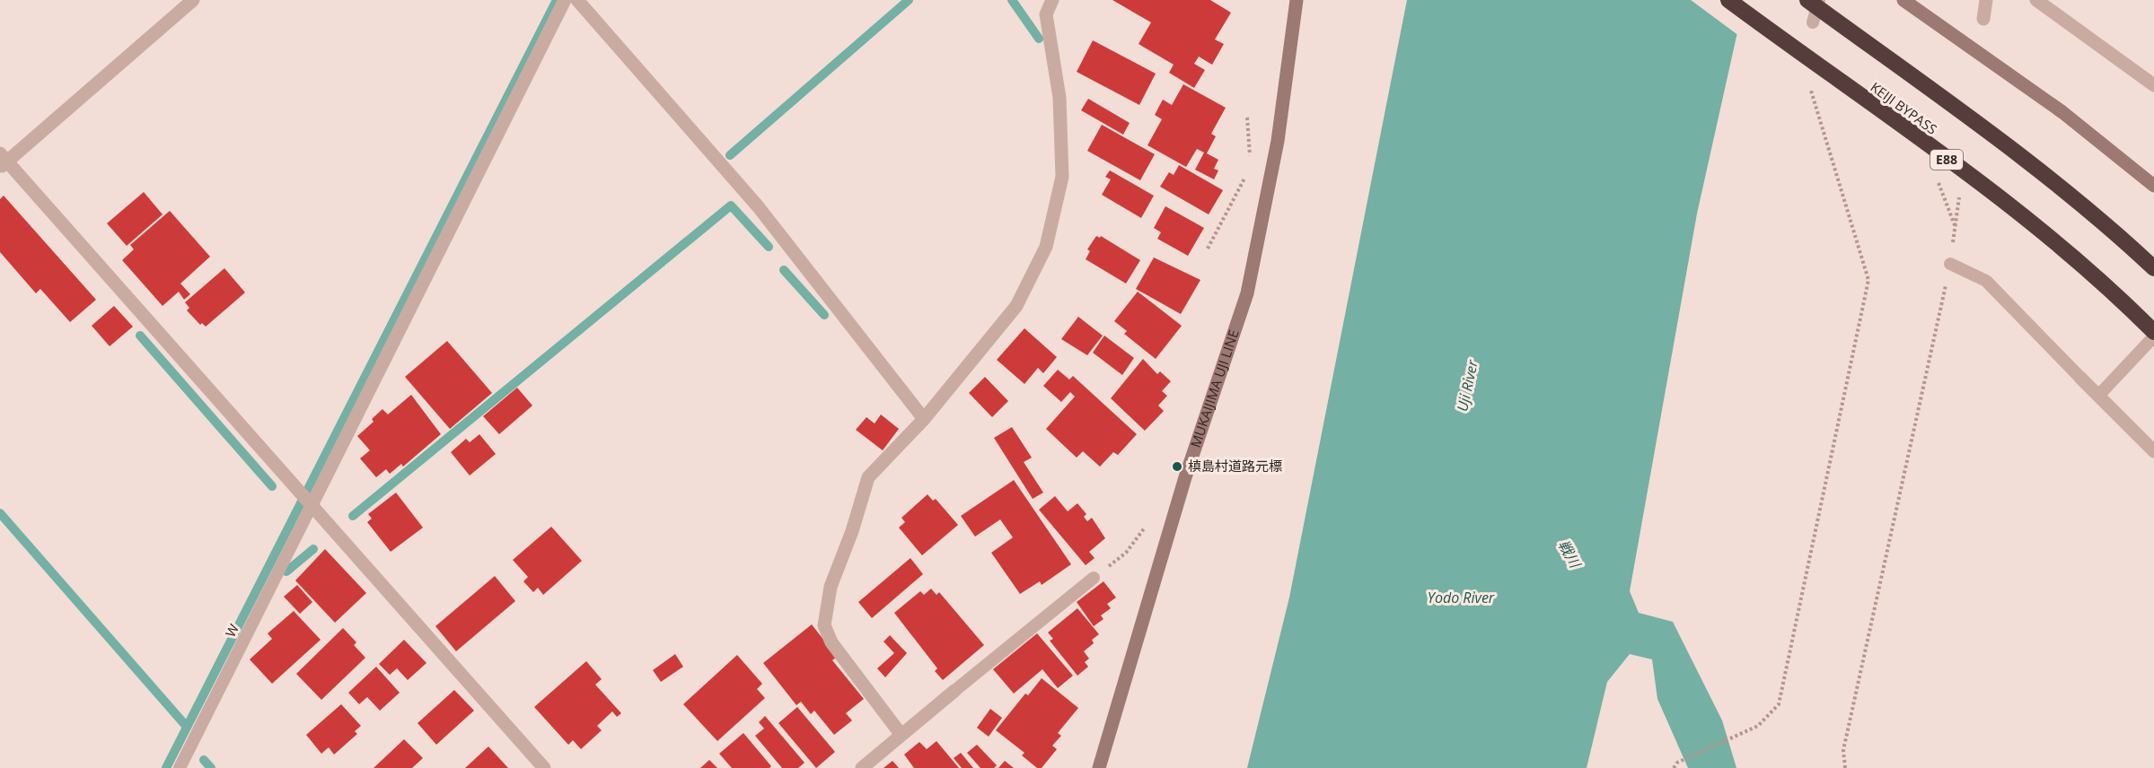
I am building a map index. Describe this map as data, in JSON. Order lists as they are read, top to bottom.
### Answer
{
  "streets": {
    "highway": ["KEIJI BYPASS", "E88"],
    "main road": ["MUKAIJIMA UJI LINE"],
    "lane": ["W"]
  },
  "water": ["Uji River", "戦川", "Yodo River"],
  "places": ["槙島村道路元標"]
}
